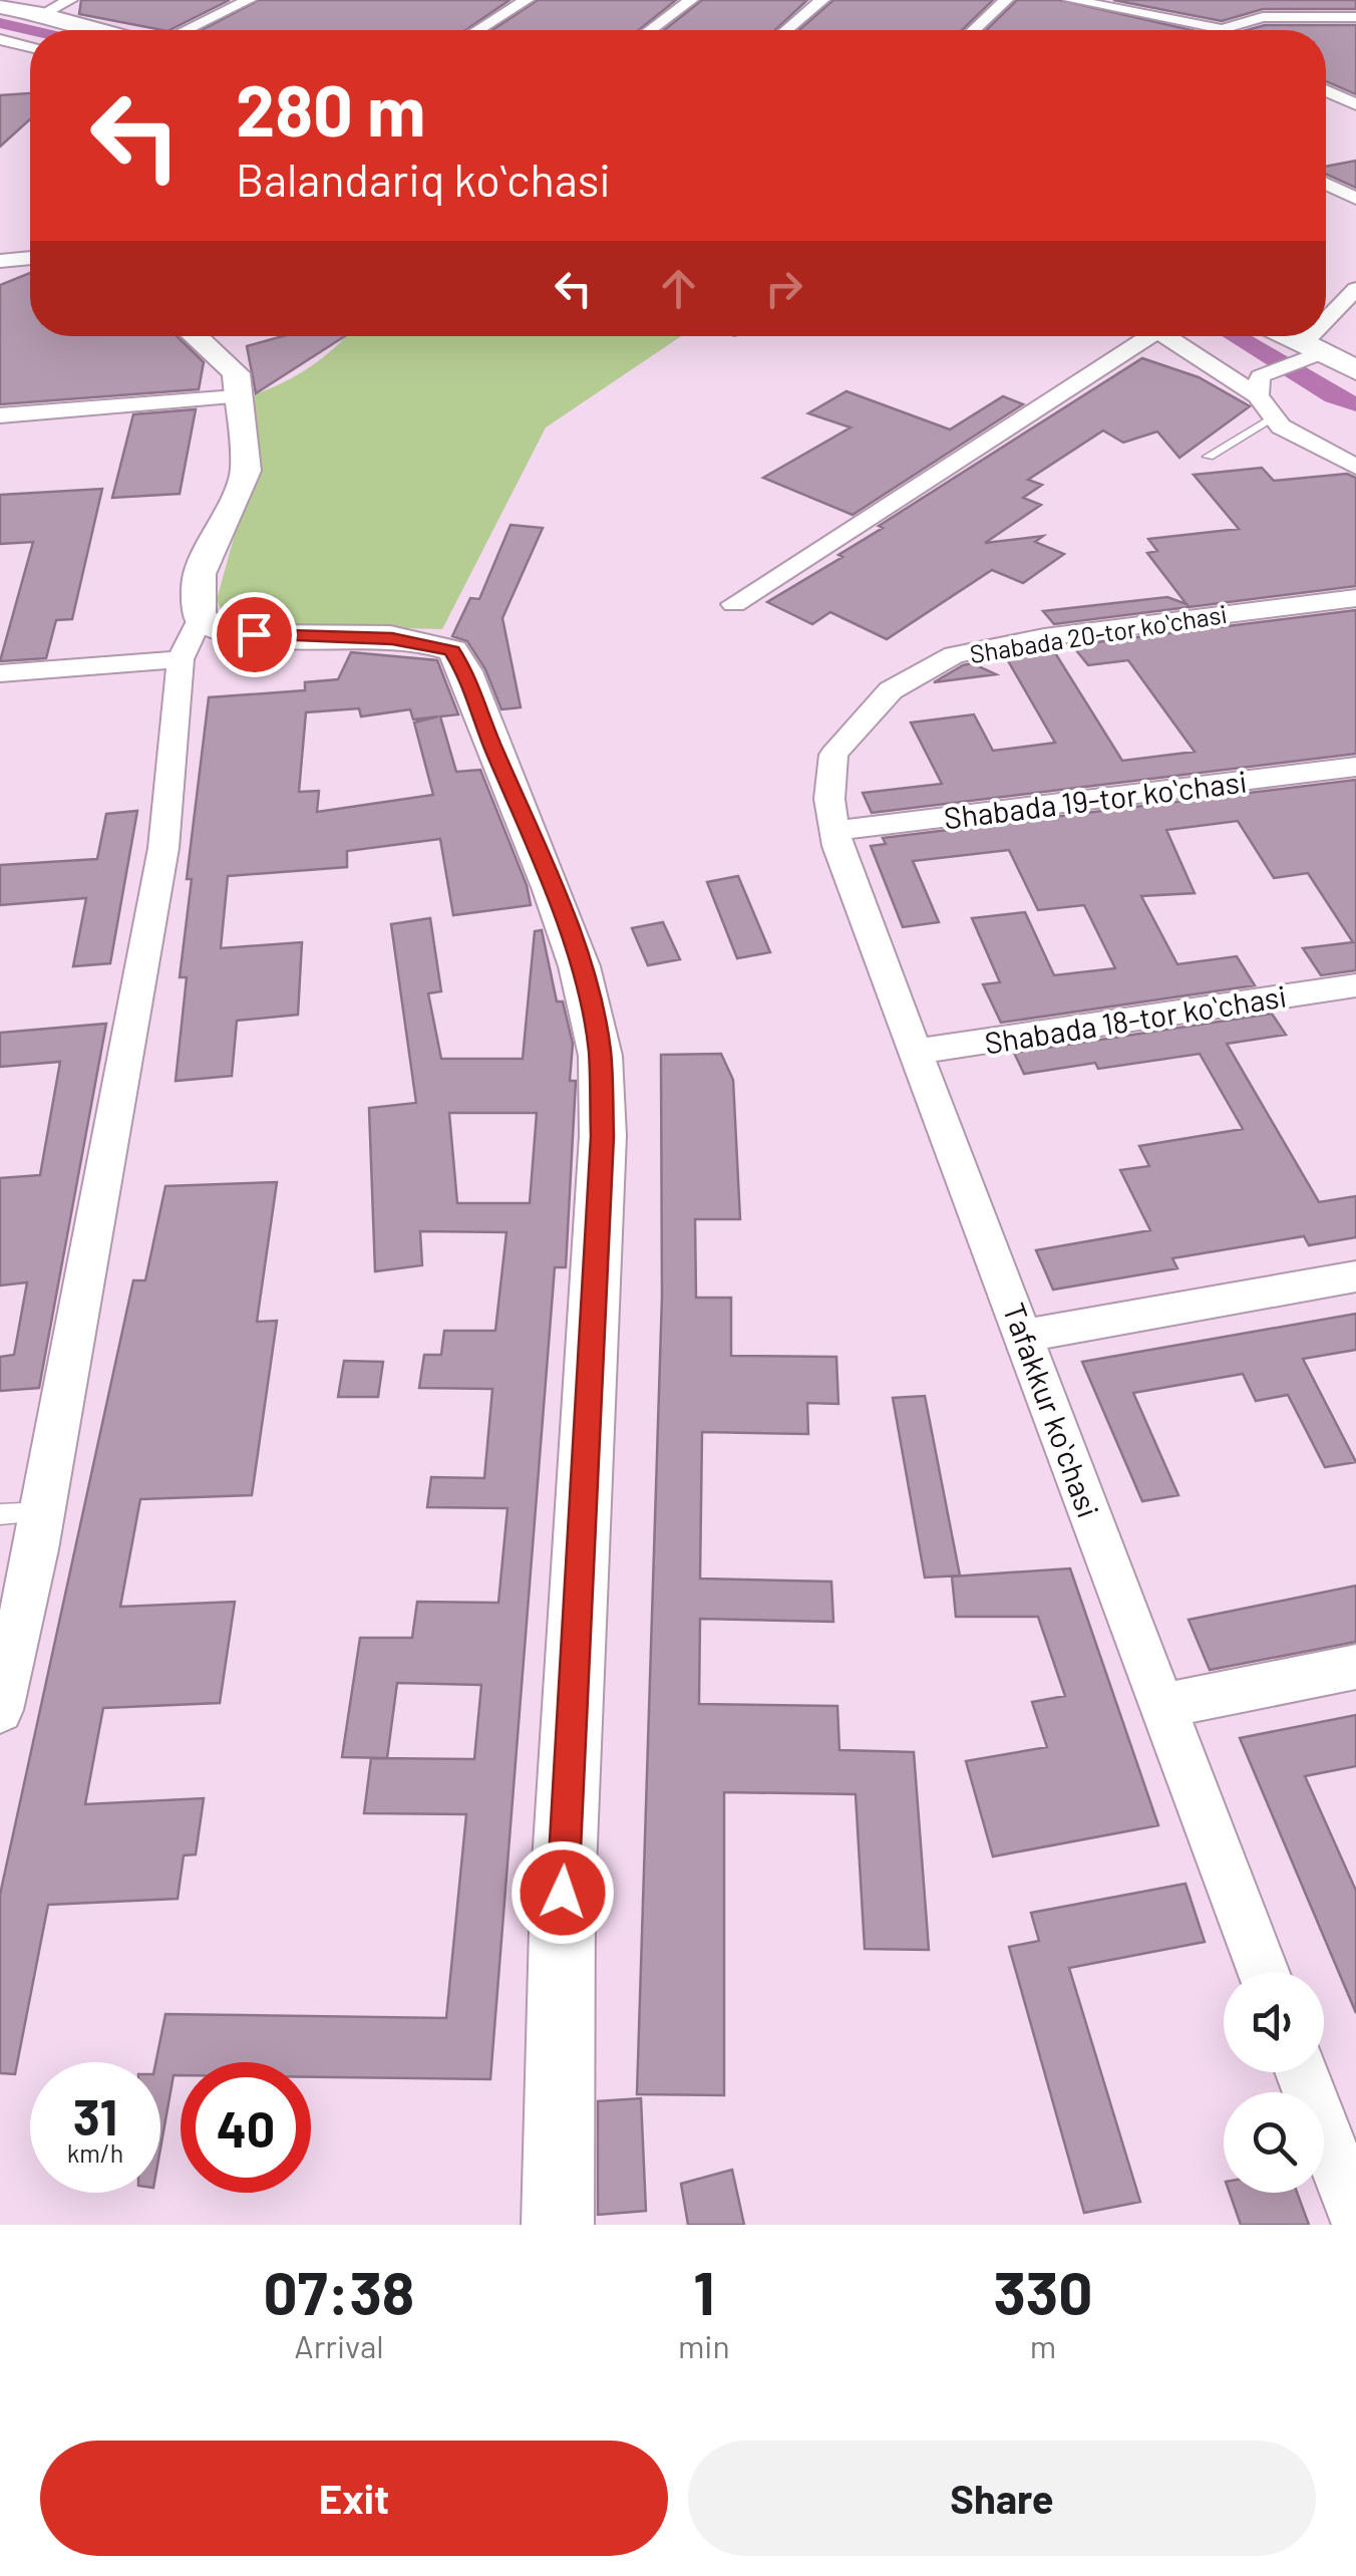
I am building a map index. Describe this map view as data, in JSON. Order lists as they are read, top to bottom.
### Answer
{
  "streets": {
    "street": [
      "Shabada 20-tor koʻchasi",
      "Shabada 19-tor koʻchasi",
      "Shabada 18-tor koʻchasi",
      "Tafakkur koʻchasi"
    ]
  },
  "crossings": [
    ["Shabada 20-tor koʻchasi", "Shabada 19-tor koʻchasi"],
    ["Shabada 20-tor koʻchasi", "Tafakkur koʻchasi"],
    ["Shabada 19-tor koʻchasi", "Tafakkur koʻchasi"],
    ["Shabada 18-tor koʻchasi", "Tafakkur koʻchasi"]
  ],
  "page": {
    "turn": ["280 m", "Balandariq koʻchasi"],
    "speed": "31 km/h",
    "limit": "40",
    "eta": [
      "07:38",
      "Arrival",
      "1",
      "min",
      "330",
      "m"
    ],
    "buttons": ["Exit", "Share"]
  }
}
